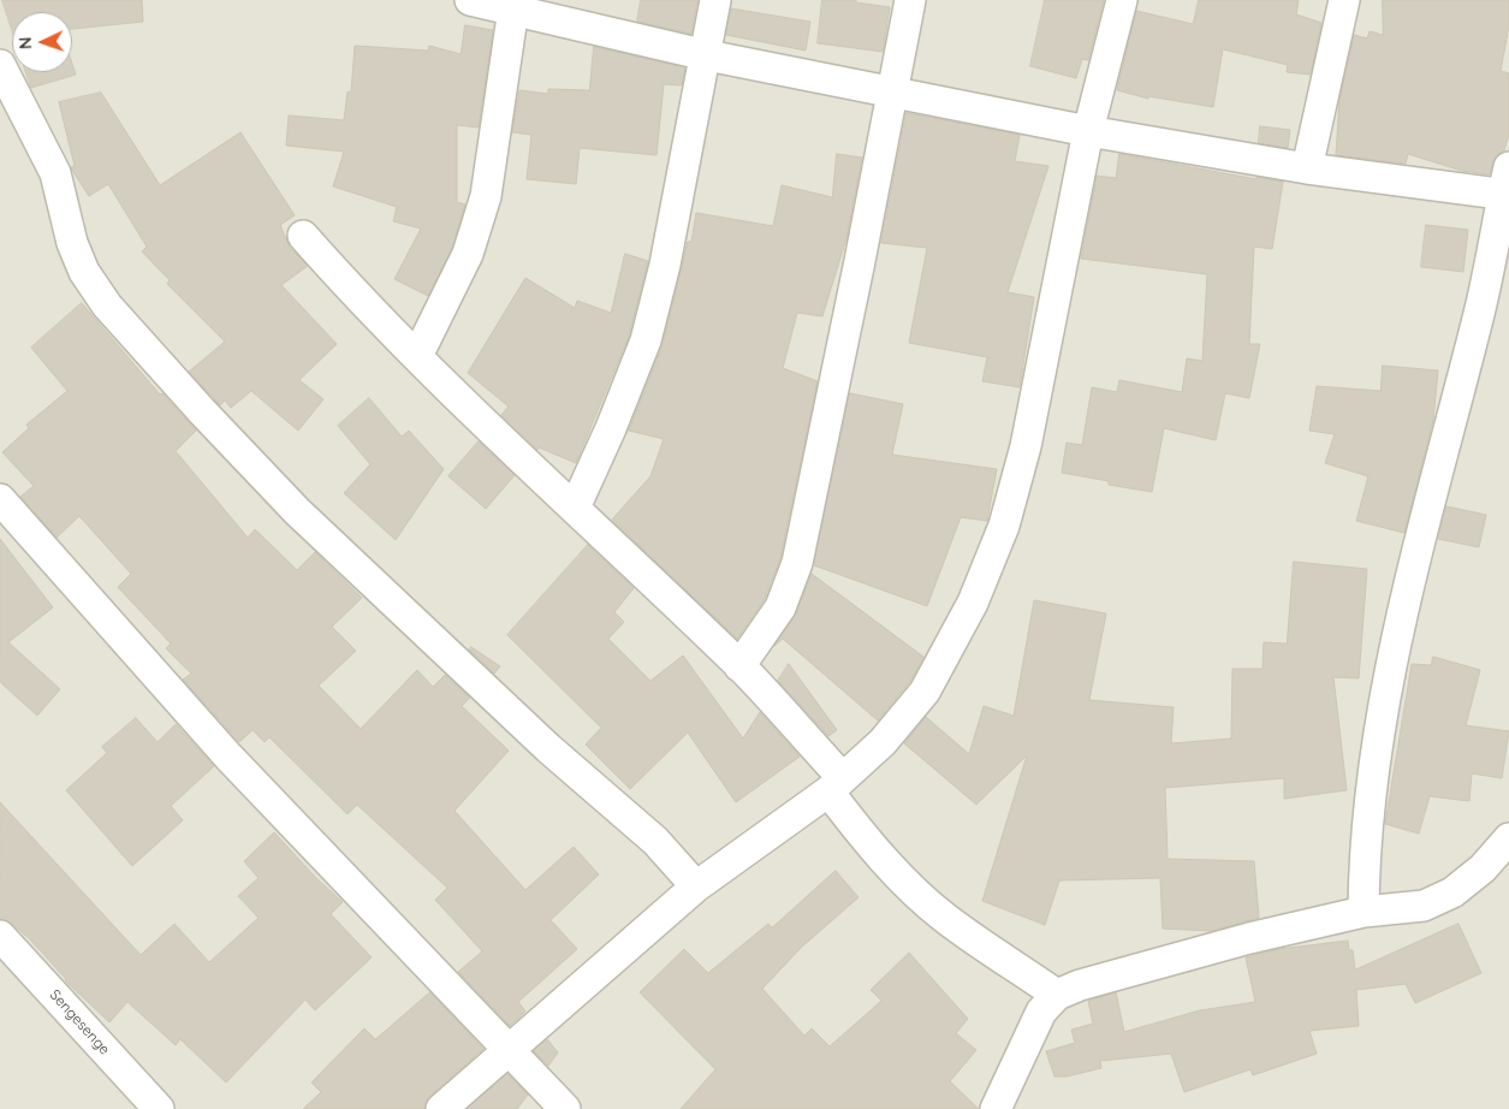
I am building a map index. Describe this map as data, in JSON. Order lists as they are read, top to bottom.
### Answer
{
  "streets": {
    "street": ["Sengesenge"]
  },
  "north": "left"
}
